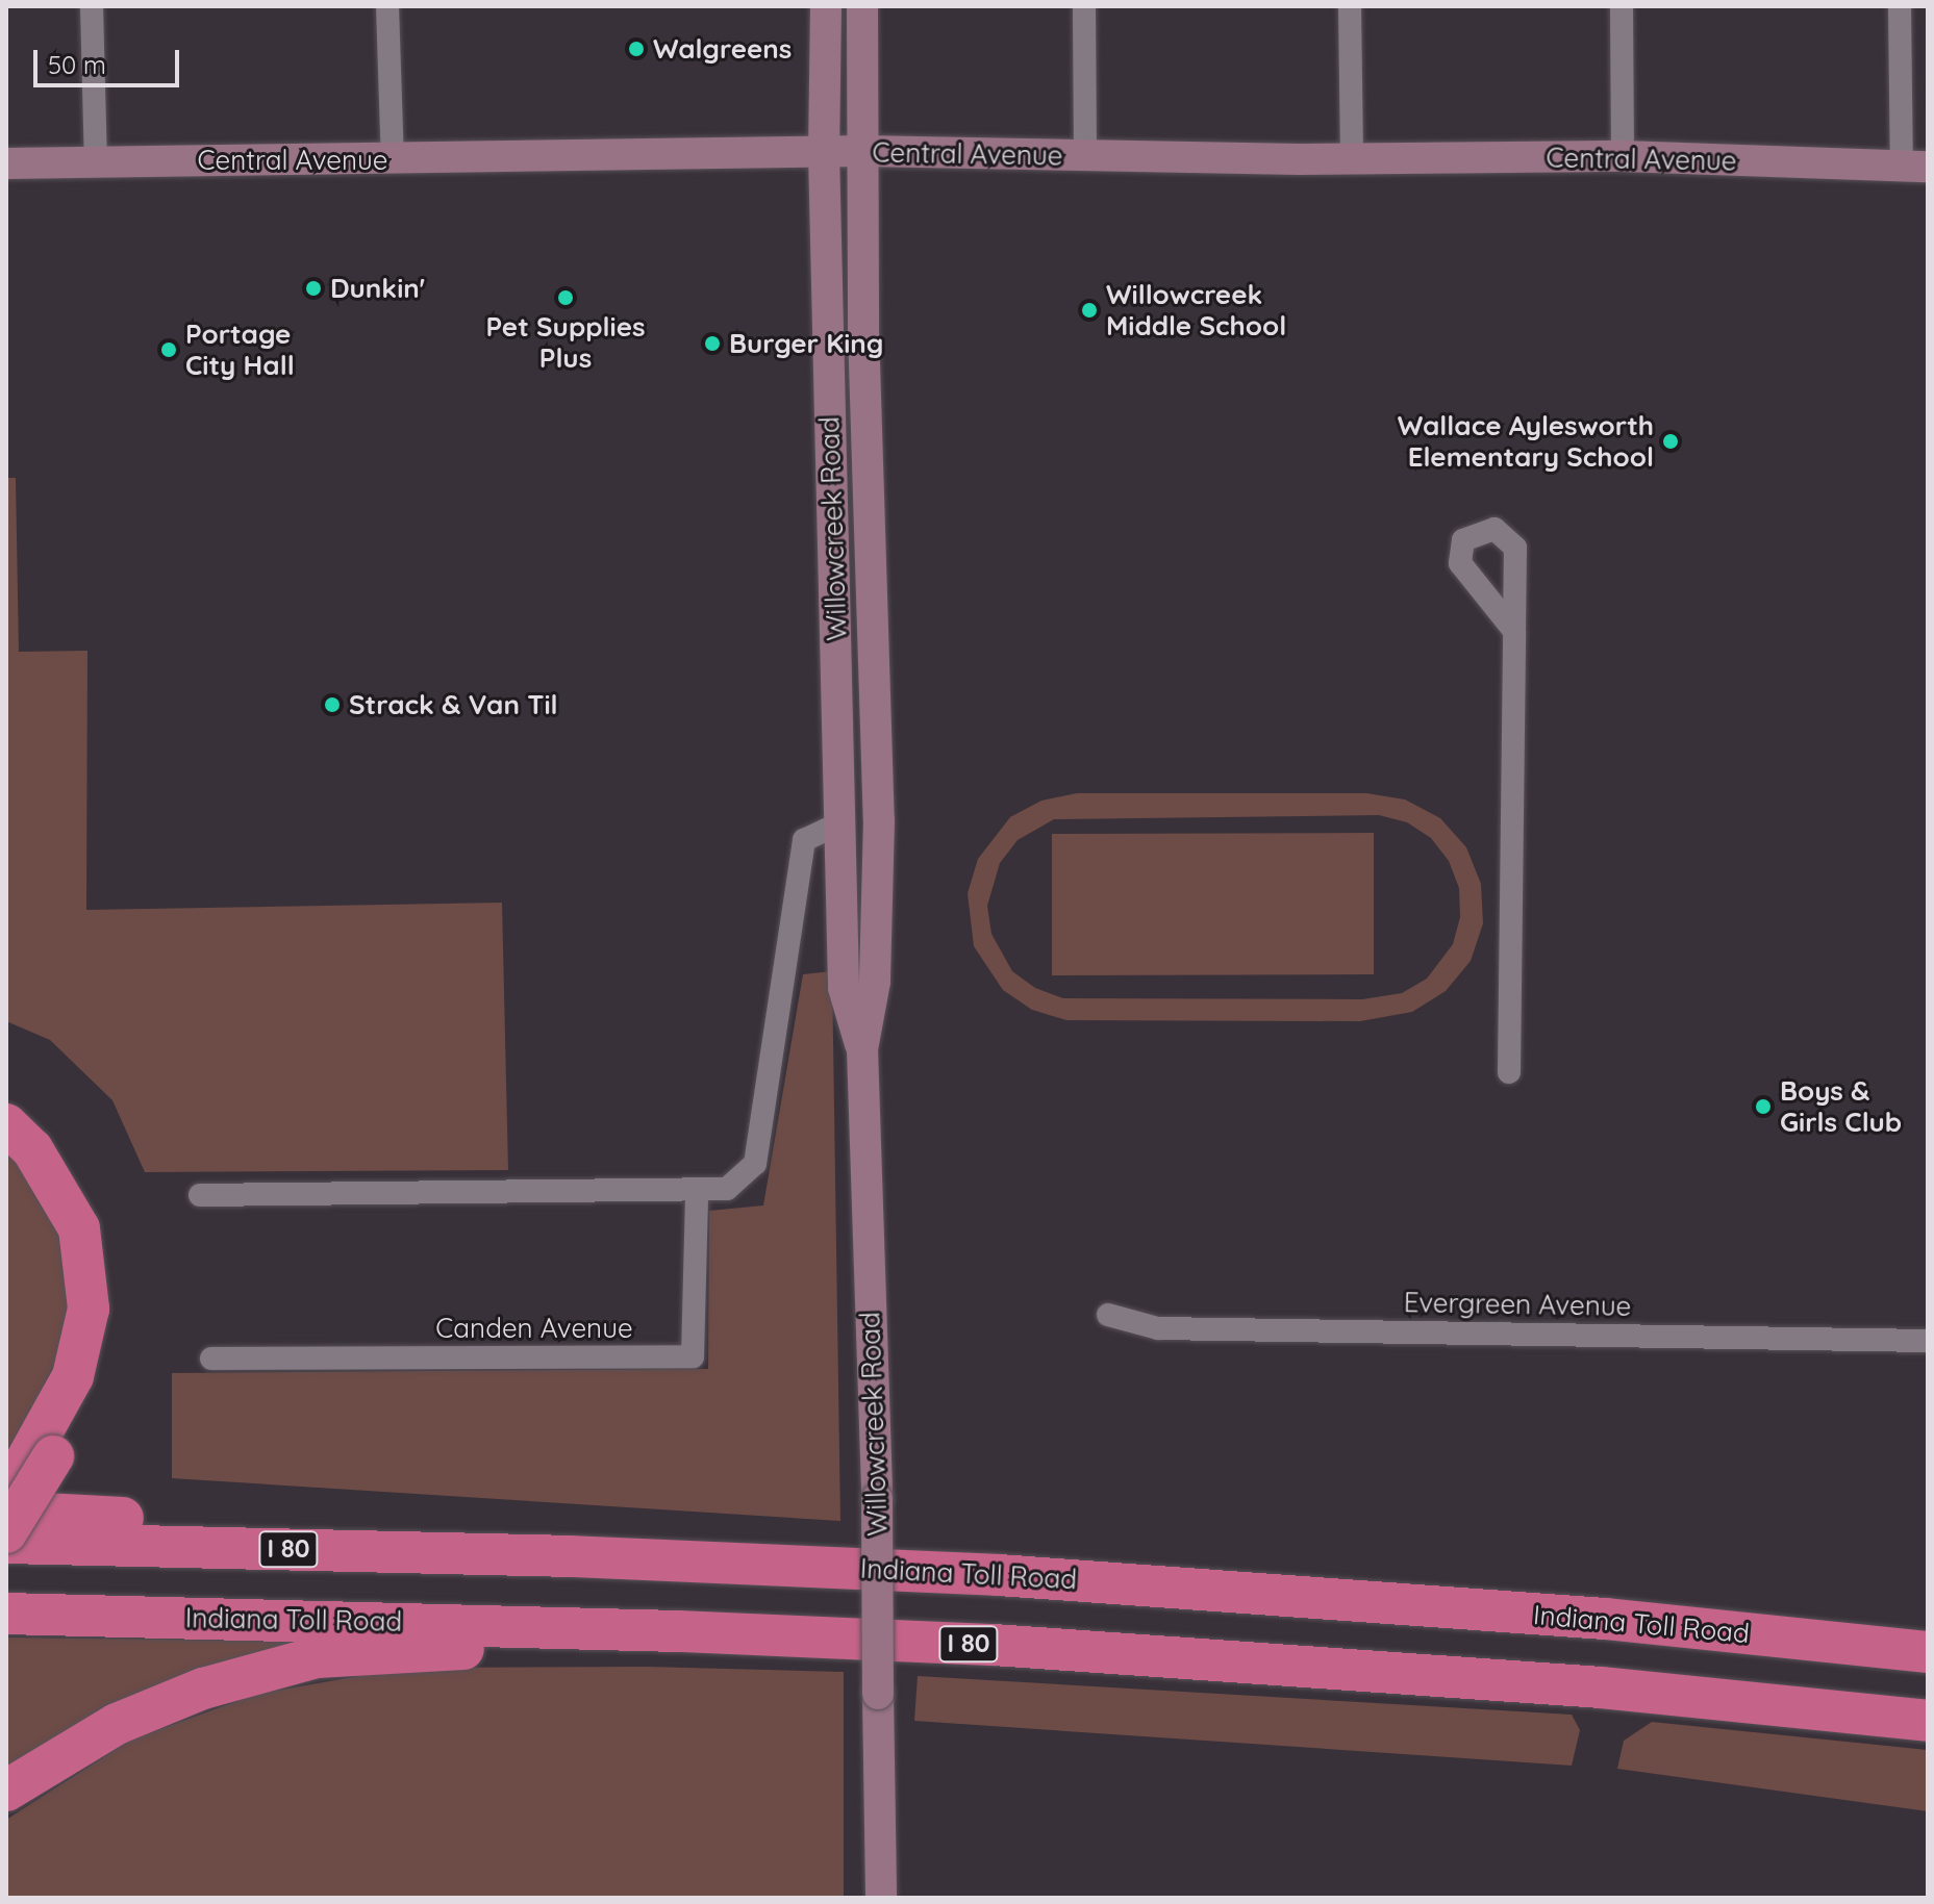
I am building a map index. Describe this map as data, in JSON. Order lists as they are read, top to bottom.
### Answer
{
  "streets": {
    "highway": ["I 80", "Indiana Toll Road"],
    "main road": ["Central Avenue", "Willowcreek Road"],
    "street": ["Evergreen Avenue", "Canden Avenue"]
  },
  "crossings": [
    ["Central Avenue", "Willowcreek Road"]
  ],
  "places": [
    "Walgreens",
    "Dunkin'",
    "Pet Supplies Plus",
    "Willowcreek Middle School",
    "Burger King",
    "Portage City Hall",
    "Wallace Aylesworth Elementary School",
    "Strack & Van Til",
    "Boys & Girls Club"
  ],
  "scale_bar": "50 m"
}
